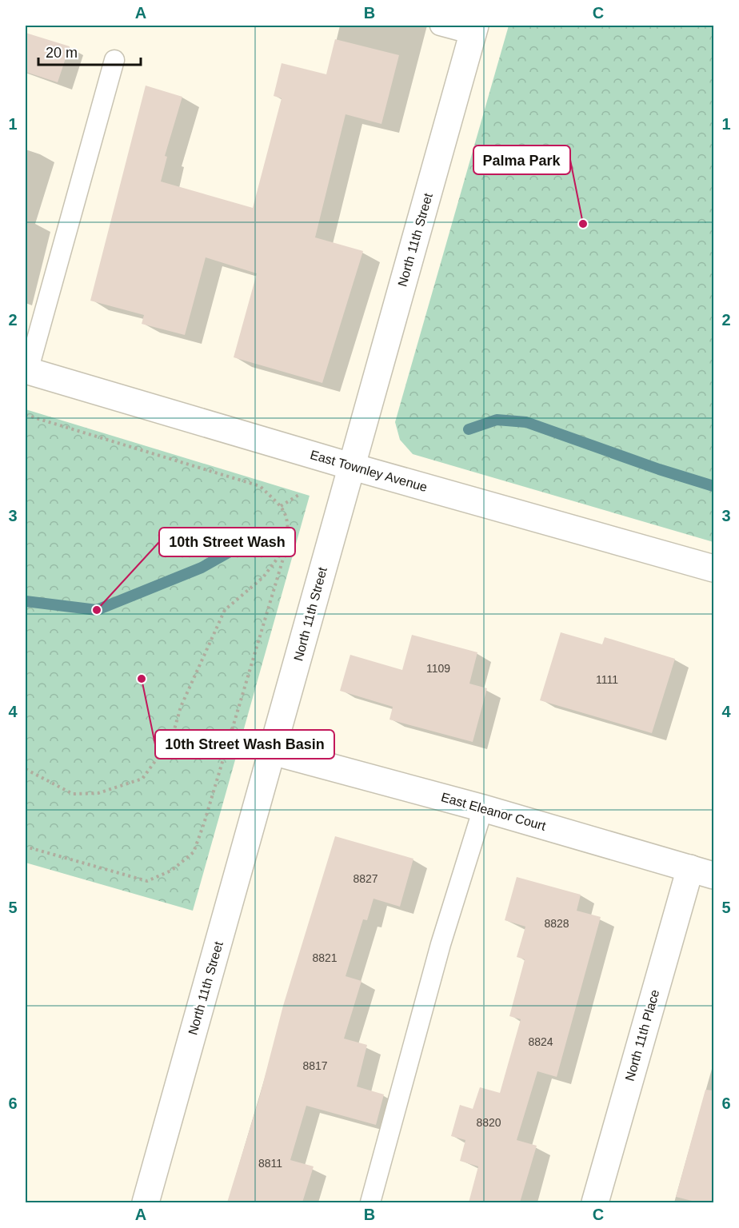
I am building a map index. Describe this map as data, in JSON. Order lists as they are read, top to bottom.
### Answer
{
  "streets": {
    "street": [
      "North 11th Street",
      "East Townley Avenue",
      "East Eleanor Court",
      "North 11th Place"
    ]
  },
  "crossings": [
    ["North 11th Street", "East Townley Avenue"],
    ["North 11th Street", "East Eleanor Court"],
    ["East Eleanor Court", "North 11th Place"]
  ],
  "places": ["Palma Park", "10th Street Wash", "10th Street Wash Basin"],
  "house_numbers": [
    "1109",
    "1111",
    "8827",
    "8828",
    "8821",
    "8824",
    "8817",
    "8820",
    "8811"
  ],
  "scale_bar": "20 m",
  "grid": {
    "columns": ["A", "B", "C"],
    "rows": [
      "1",
      "2",
      "3",
      "4",
      "5",
      "6"
    ]
  }
}
